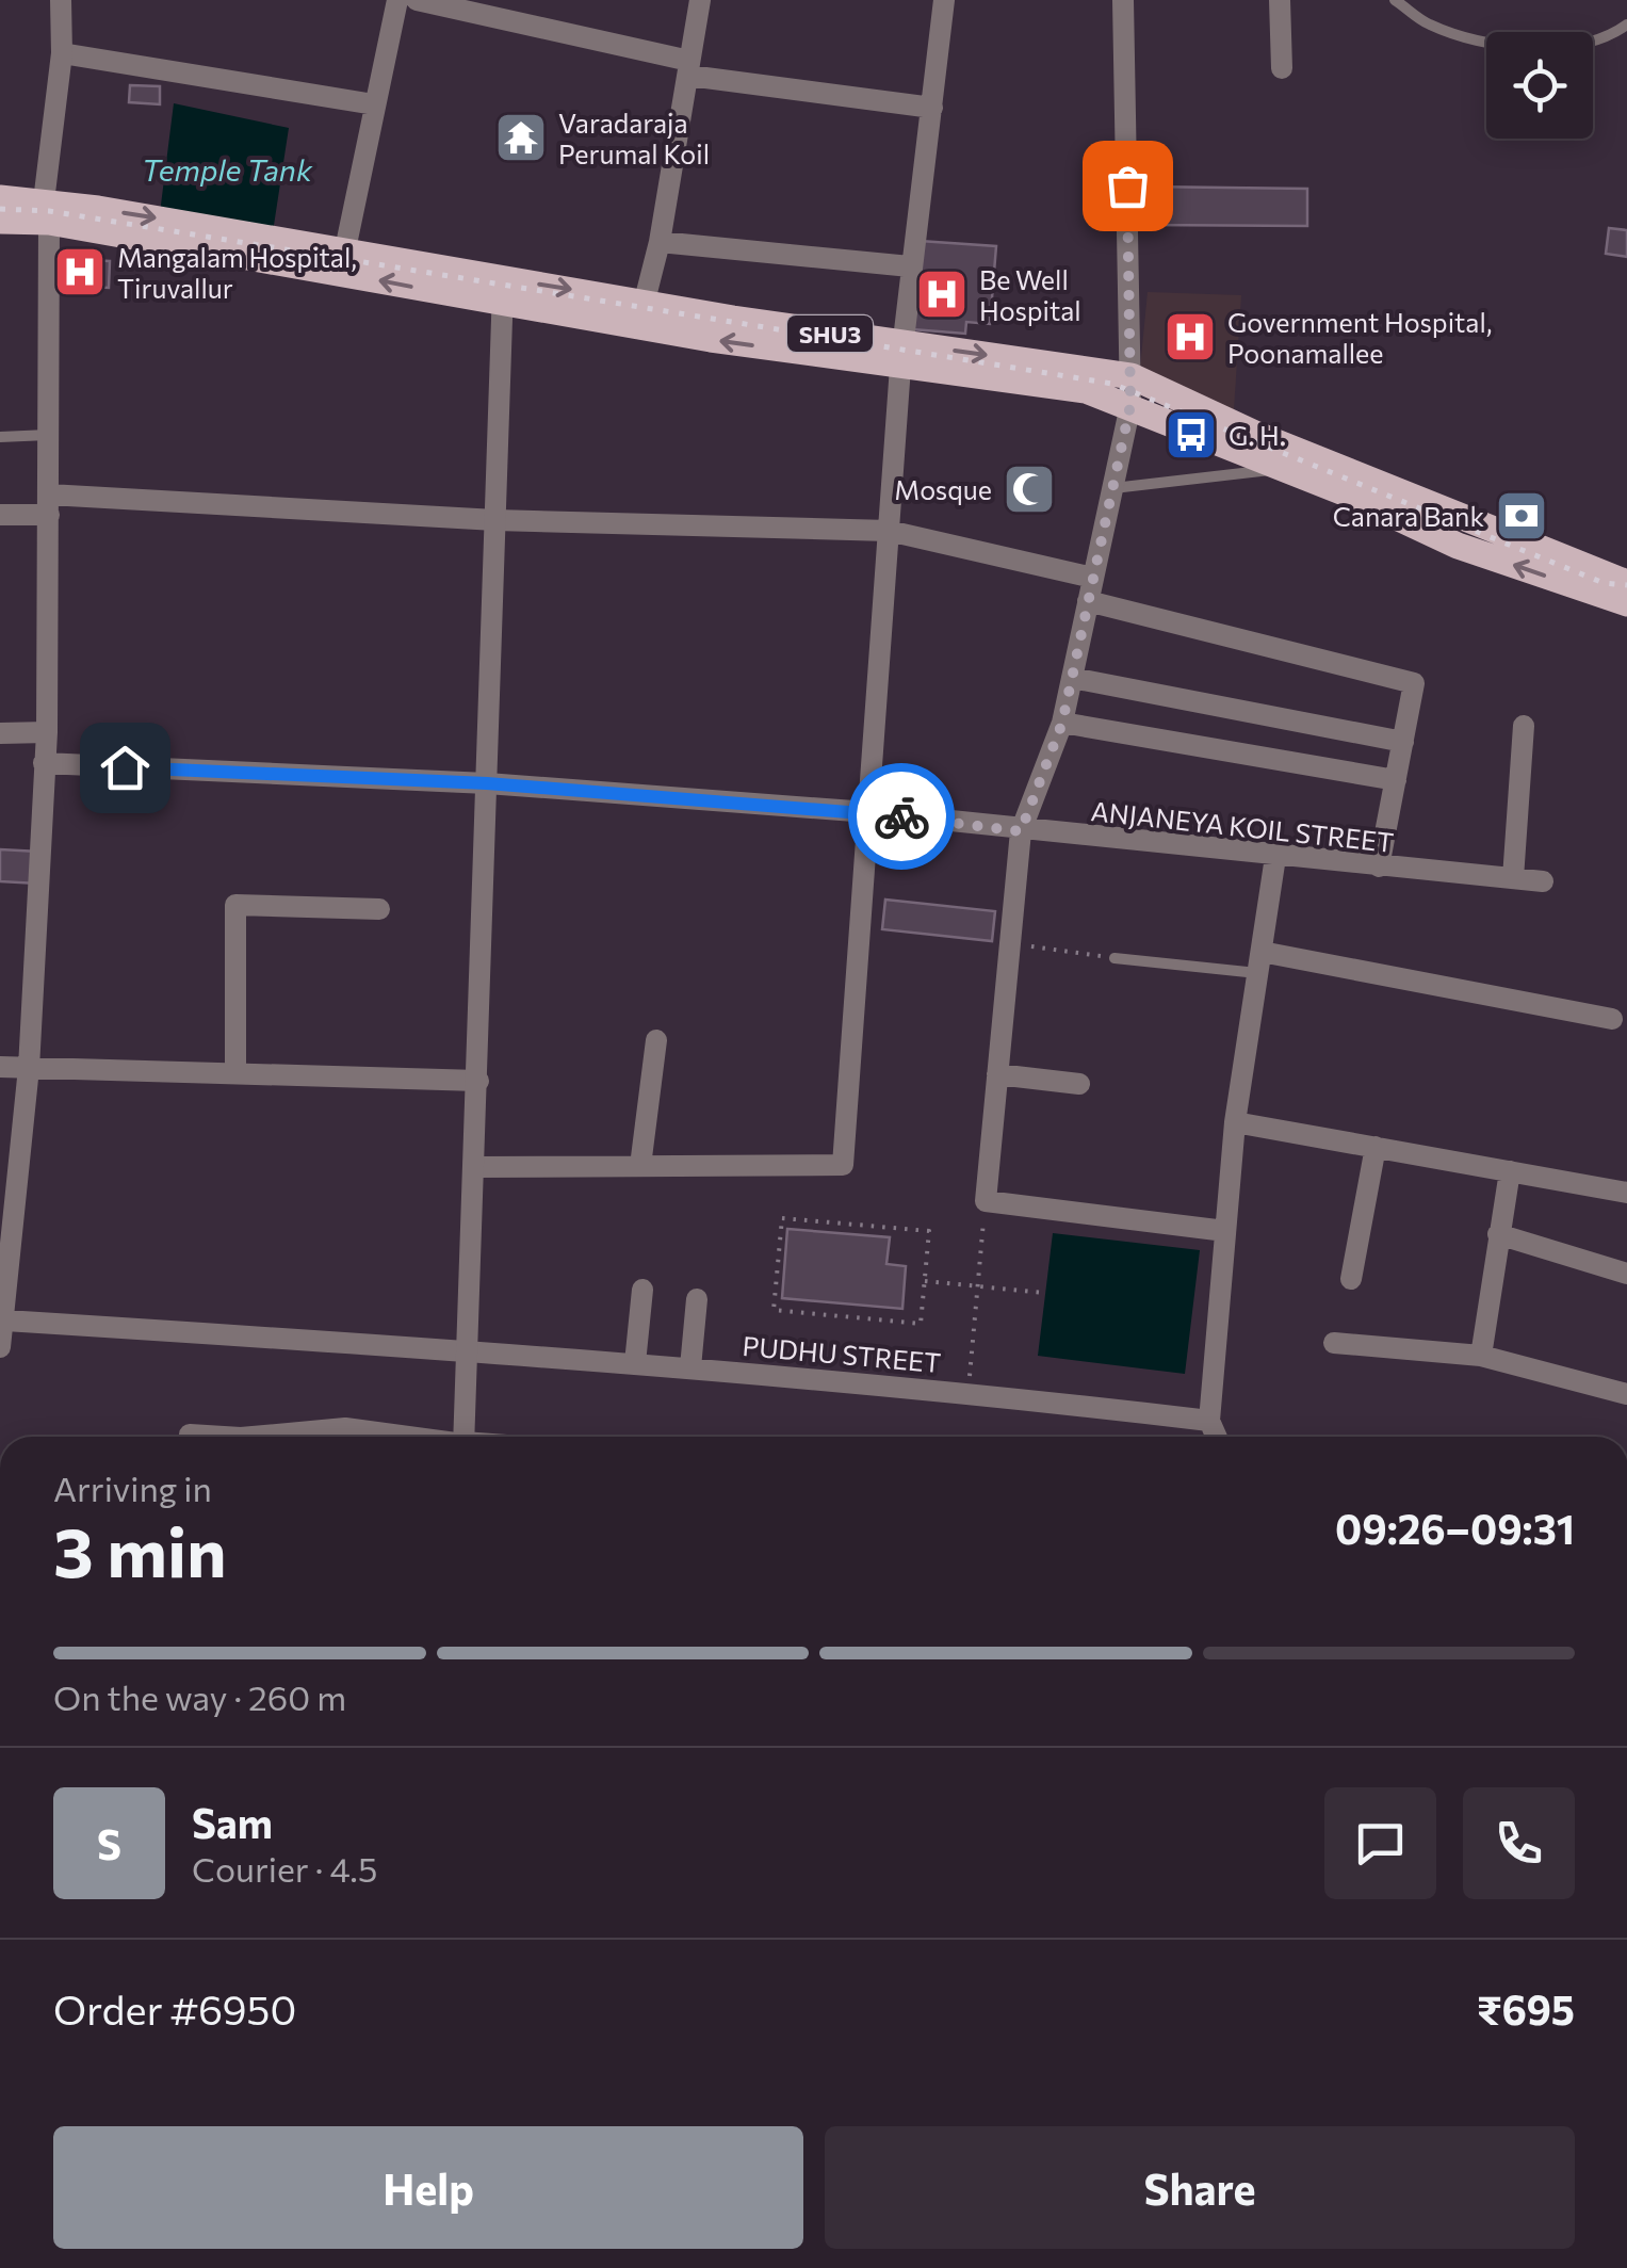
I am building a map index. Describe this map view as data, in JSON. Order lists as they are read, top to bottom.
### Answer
{
  "streets": {
    "main road": ["SHU3"],
    "street": ["ANJANEYA KOIL STREET", "PUDHU STREET"]
  },
  "water": ["Temple Tank"],
  "places": {
    "temple": ["Varadaraja Perumal Koil"],
    "hospital": ["Mangalam Hospital, Tiruvallur", "Be Well Hospital", "Government Hospital, Poonamallee"],
    "bus stop": ["G. H."],
    "mosque": ["Mosque"],
    "bank": ["Canara Bank"]
  },
  "page": {
    "heading": ["3 min", "Arriving in", "09:26–09:31"],
    "panel": [
      "Sam",
      "Courier · 4.5",
      "Order #6950",
      "₹695"
    ],
    "bar": "On the way · 260 m",
    "round": "S",
    "buttons": ["Help", "Share"]
  }
}
